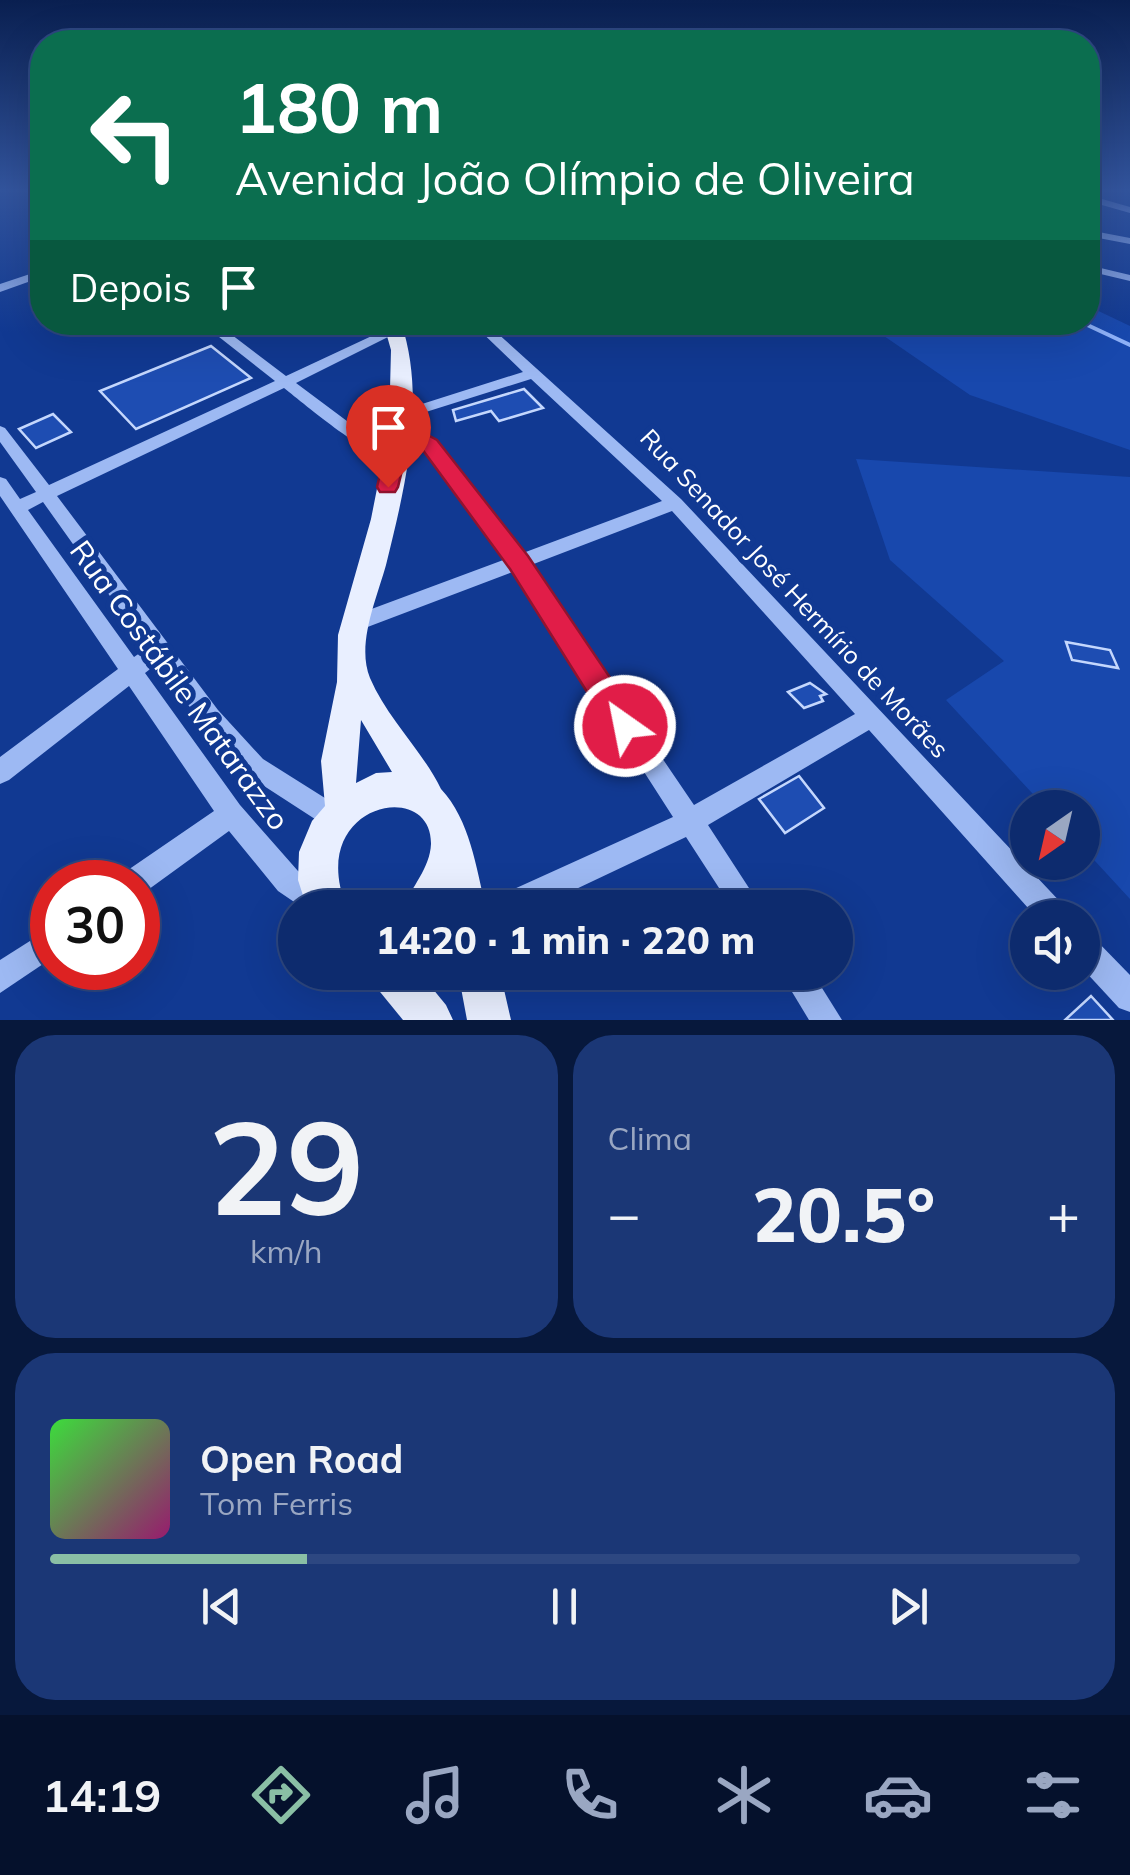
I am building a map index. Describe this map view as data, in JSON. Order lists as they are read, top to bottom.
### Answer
{
  "streets": {
    "street": ["Rua Senador José Hermírio de Morães", "Rua Costábile Matarazzo"]
  },
  "north": "bottom left",
  "page": {
    "turn": ["180 m", "Avenida João Olímpio de Oliveira"],
    "then": "Depois",
    "limit": "30",
    "trip": "14:20 · 1 min · 220 m",
    "tile": [
      ["29", "km/h"],
      "Clima"
    ],
    "heat": ["−", "20.5°", "+"],
    "song": ["Open Road", "Tom Ferris"],
    "tabs": "14:19"
  }
}
